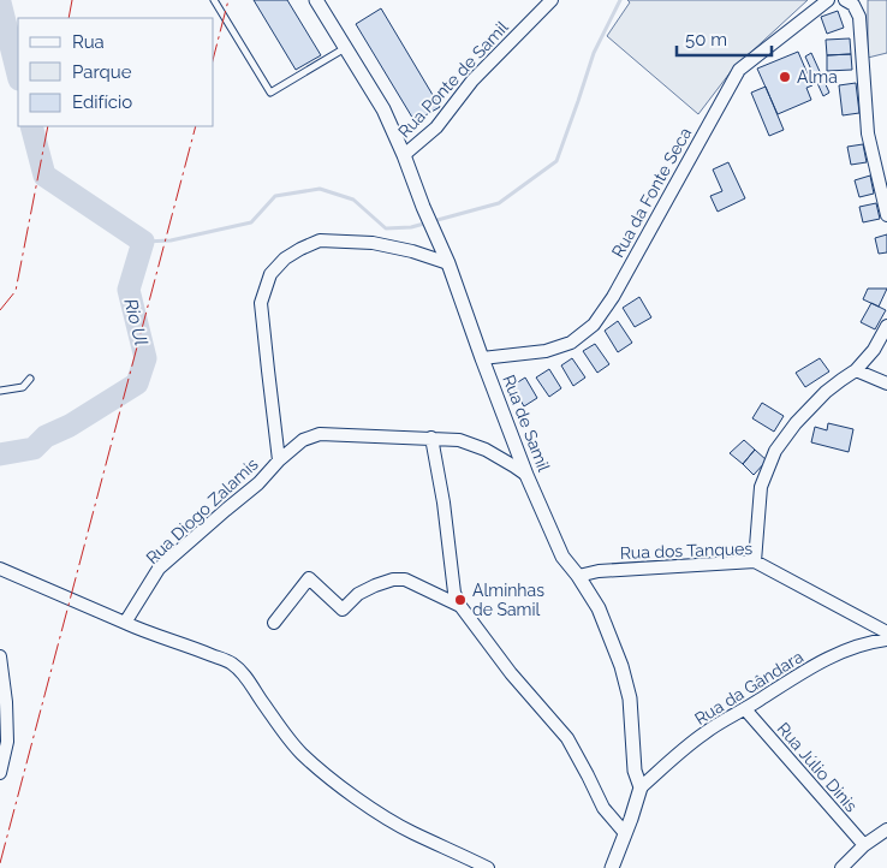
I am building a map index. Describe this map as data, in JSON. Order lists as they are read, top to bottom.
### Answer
{
  "streets": {
    "street": [
      "Rua Ponte de Samil",
      "Rua da Fonte Seca",
      "Rua de Samil",
      "Rua Diogo Zalamis",
      "Rua dos Tanques",
      "Rua da Gândara",
      "Rua Júlio Dinis"
    ]
  },
  "crossings": [
    ["Rua Ponte de Samil", "Rua de Samil"],
    ["Rua da Fonte Seca", "Rua de Samil"],
    ["Rua de Samil", "Rua Diogo Zalamis"],
    ["Rua de Samil", "Rua dos Tanques"],
    ["Rua de Samil", "Rua da Gândara"],
    ["Rua da Gândara", "Rua Júlio Dinis"]
  ],
  "water": ["Rio Ul"],
  "places": ["Alma", "Alminhas de Samil"],
  "legend": ["Rua", "Parque", "Edifício"],
  "scale_bar": "50 m"
}
